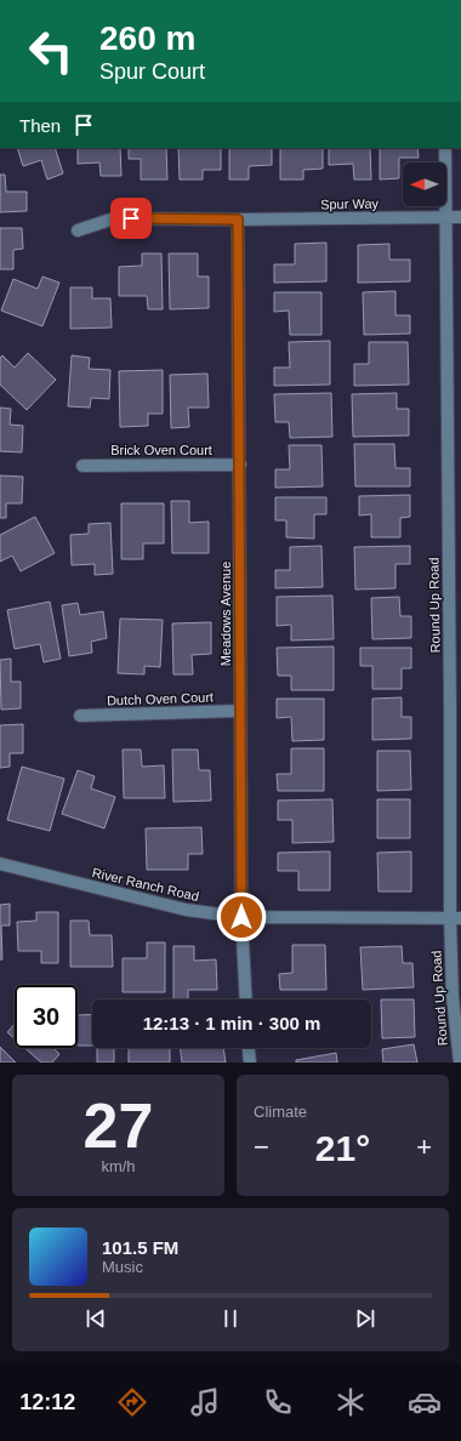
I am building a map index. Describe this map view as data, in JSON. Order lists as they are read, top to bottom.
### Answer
{
  "streets": {
    "street": [
      "Spur Way",
      "Brick Oven Court",
      "Round Up Road",
      "Meadows Avenue",
      "Dutch Oven Court",
      "River Ranch Road"
    ]
  },
  "crossings": [
    ["Spur Way", "Round Up Road"],
    ["Spur Way", "Meadows Avenue"],
    ["Brick Oven Court", "Meadows Avenue"],
    ["Round Up Road", "River Ranch Road"],
    ["Meadows Avenue", "Dutch Oven Court"],
    ["Meadows Avenue", "River Ranch Road"]
  ],
  "north": "left",
  "page": {
    "turn": ["260 m", "Spur Court"],
    "then": "Then",
    "limit": "30",
    "trip": "12:13 · 1 min · 300 m",
    "tile": [
      ["27", "km/h"],
      "Climate"
    ],
    "heat": ["−", "21°", "+"],
    "song": ["101.5 FM", "Music"],
    "tabs": "12:12"
  }
}
